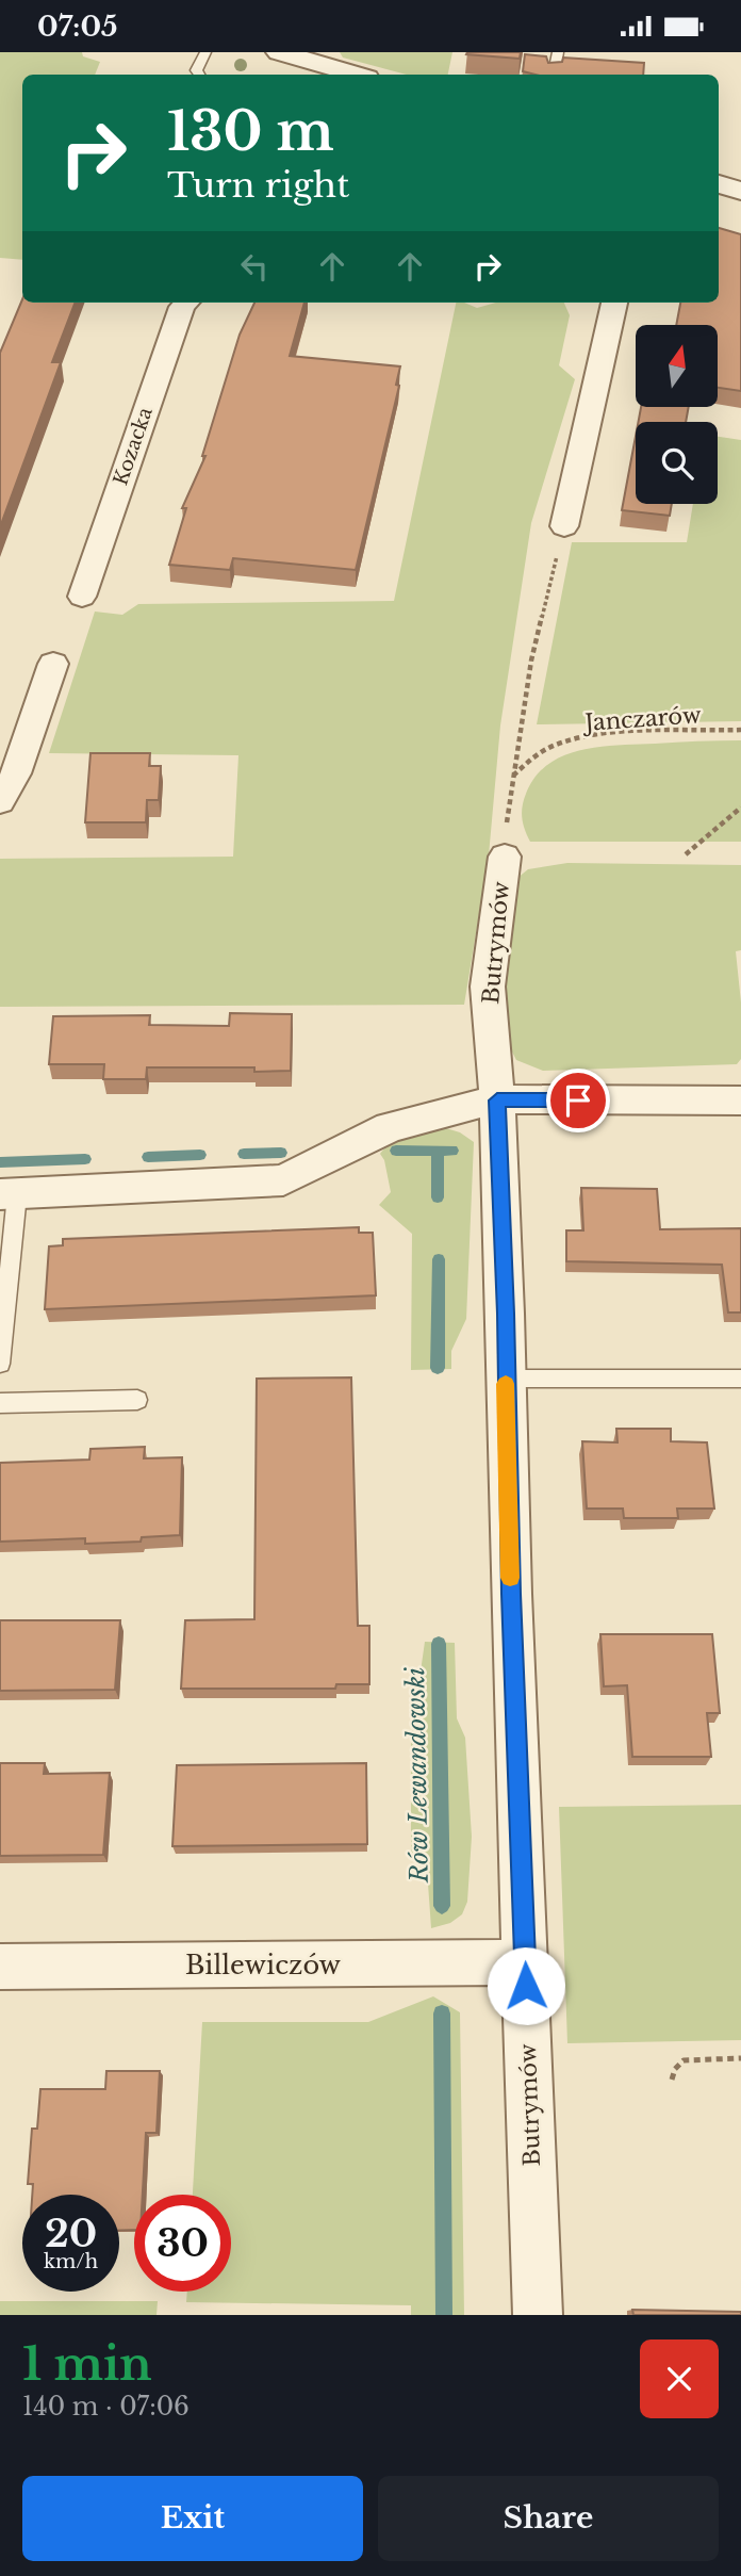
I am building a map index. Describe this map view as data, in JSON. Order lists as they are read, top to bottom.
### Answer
{
  "streets": {
    "street": ["Kozacka", "Butrymów", "Billewiczów"],
    "path": ["Janczarów"]
  },
  "crossings": [
    ["Janczarów", "Butrymów"],
    ["Butrymów", "Billewiczów"]
  ],
  "water": ["Rów Lewandowski"],
  "north": "top",
  "page": {
    "status": "07:05",
    "turn": ["130 m", "Turn right"],
    "speed": "20 km/h",
    "limit": "30",
    "heading": ["1 min", "140 m · 07:06"],
    "buttons": ["Exit", "Share"]
  }
}
